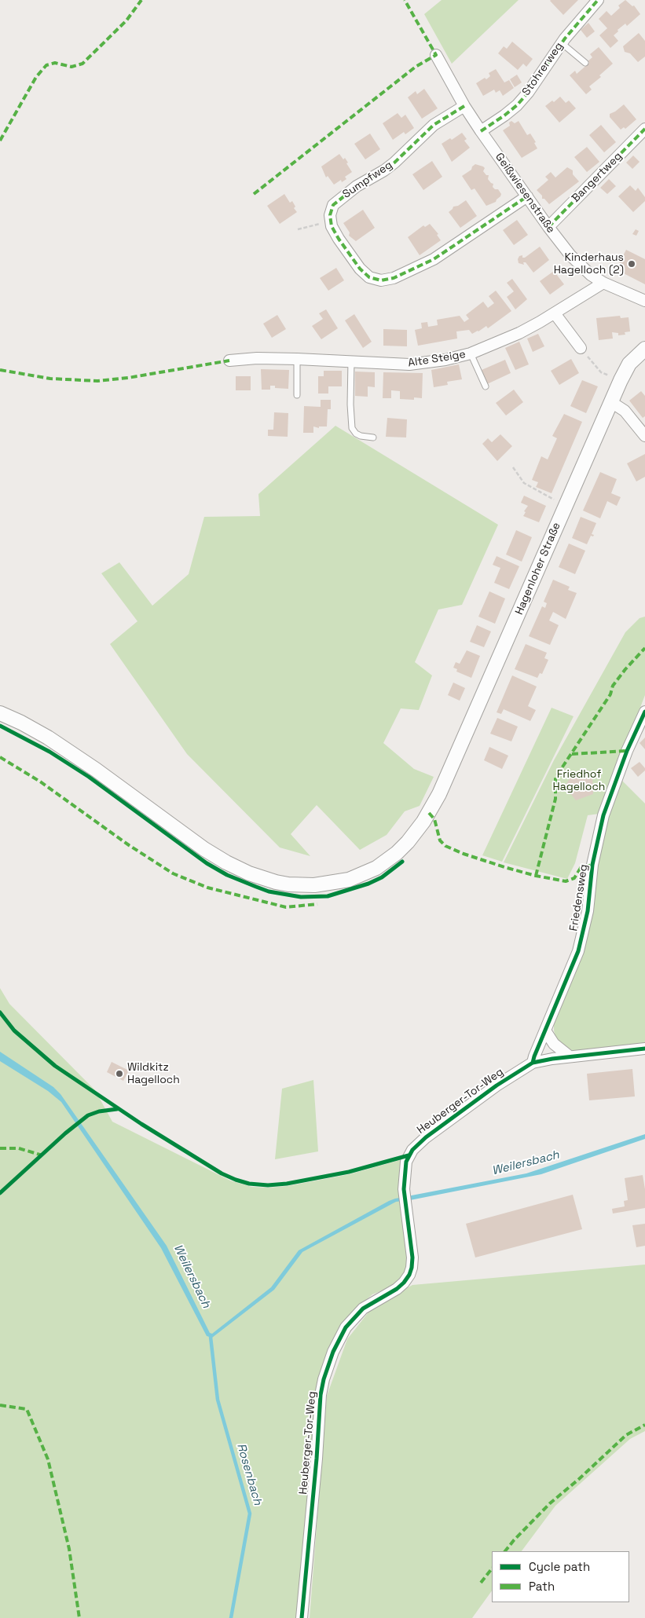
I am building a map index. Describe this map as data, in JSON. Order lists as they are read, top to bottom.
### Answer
{
  "streets": {
    "street": [
      "Stohrerweg",
      "Bangertweg",
      "Sumpfweg",
      "Geißwiesenstraße",
      "Alte Steige",
      "Hagenloher Straße",
      "Friedensweg",
      "Heuberger-Tor-Weg"
    ]
  },
  "crossings": [
    ["Stohrerweg", "Geißwiesenstraße"],
    ["Bangertweg", "Geißwiesenstraße"],
    ["Sumpfweg", "Geißwiesenstraße"],
    ["Geißwiesenstraße", "Alte Steige"],
    ["Friedensweg", "Heuberger-Tor-Weg"]
  ],
  "water": ["Weilersbach", "Rosenbach"],
  "parks": ["Friedhof Hagelloch"],
  "places": ["Kinderhaus Hagelloch (2)", "Wildkitz Hagelloch"],
  "legend": ["Cycle path", "Path"]
}
